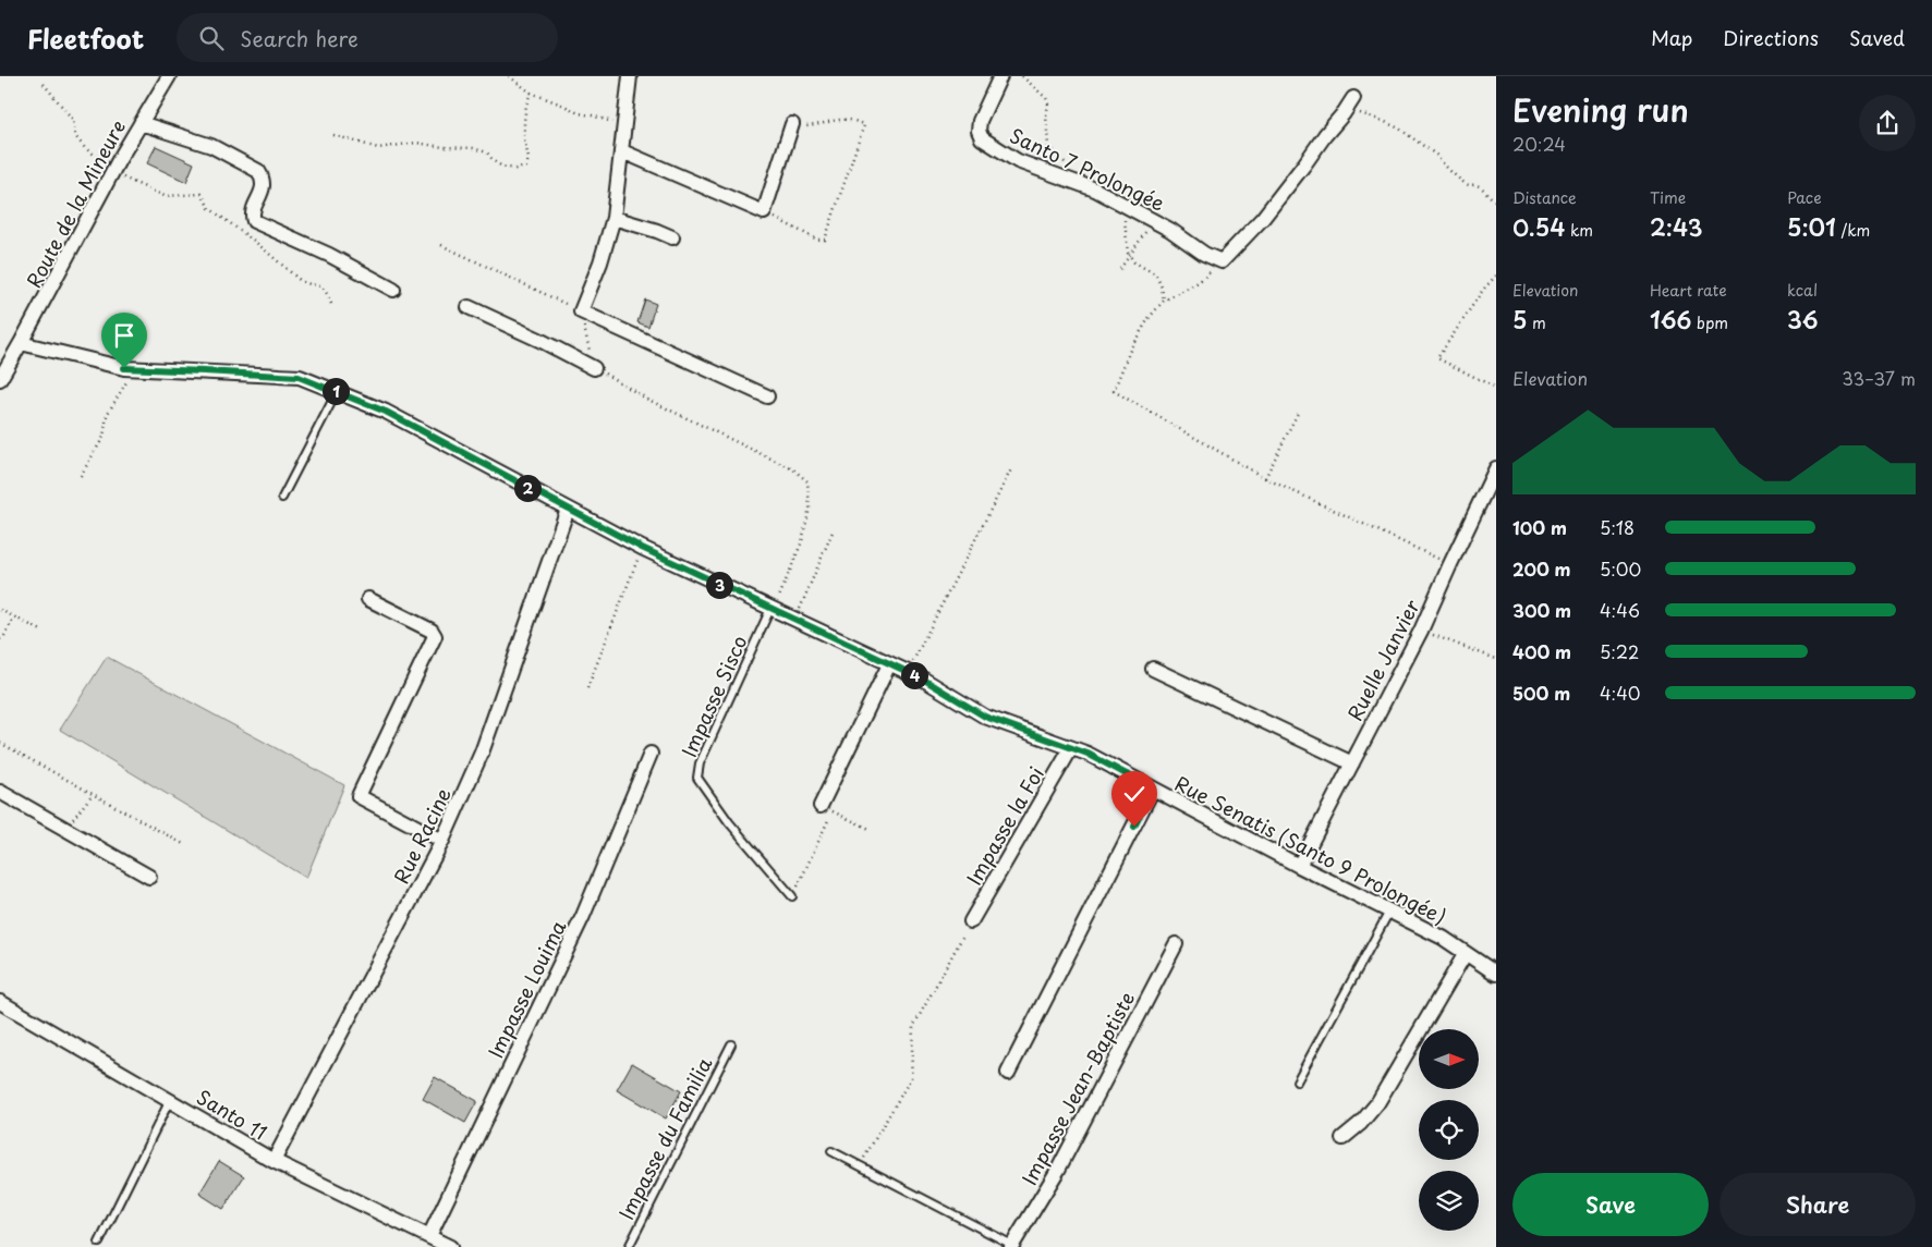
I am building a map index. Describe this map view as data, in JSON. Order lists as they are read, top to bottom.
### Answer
{
  "streets": {
    "street": [
      "Santo 7 Prolongée",
      "Route de la Mineure",
      "Ruelle Janvier",
      "Impasse la Foi",
      "Rue Racine",
      "Rue Senatis (Santo 9 Prolongée)",
      "Impasse Louima",
      "Impasse Jean-Baptiste",
      "Santo 11"
    ],
    "lane": ["Impasse Sisco", "Impasse du Familia"]
  },
  "crossings": [
    ["Route de la Mineure", "Rue Senatis (Santo 9 Prolongée)"],
    ["Ruelle Janvier", "Rue Senatis (Santo 9 Prolongée)"],
    ["Impasse Sisco", "Rue Senatis (Santo 9 Prolongée)"],
    ["Impasse la Foi", "Rue Senatis (Santo 9 Prolongée)"],
    ["Rue Racine", "Rue Senatis (Santo 9 Prolongée)"],
    ["Rue Racine", "Santo 11"],
    ["Impasse Louima", "Santo 11"]
  ],
  "north": "right",
  "page": {
    "header": "Fleetfoot",
    "search": "Search here",
    "nav": ["Map", "Directions", "Saved"],
    "heading": ["Evening run", "20:24"],
    "stats": [
      ["Distance", "0.54 km"],
      ["Time", "2:43"],
      ["Pace", "5:01 /km"],
      ["Elevation", "5 m"],
      ["Heart rate", "166 bpm"],
      ["kcal", "36"]
    ],
    "chart": ["Elevation", "33–37 m"],
    "pins": [
      "1",
      "2",
      "3",
      "4"
    ],
    "list": [
      {
        "name": "100 m",
        "note": "5:18"
      },
      {
        "name": "200 m",
        "note": "5:00"
      },
      {
        "name": "300 m",
        "note": "4:46"
      },
      {
        "name": "400 m",
        "note": "5:22"
      },
      {
        "name": "500 m",
        "note": "4:40"
      }
    ],
    "buttons": ["Save", "Share"]
  }
}
